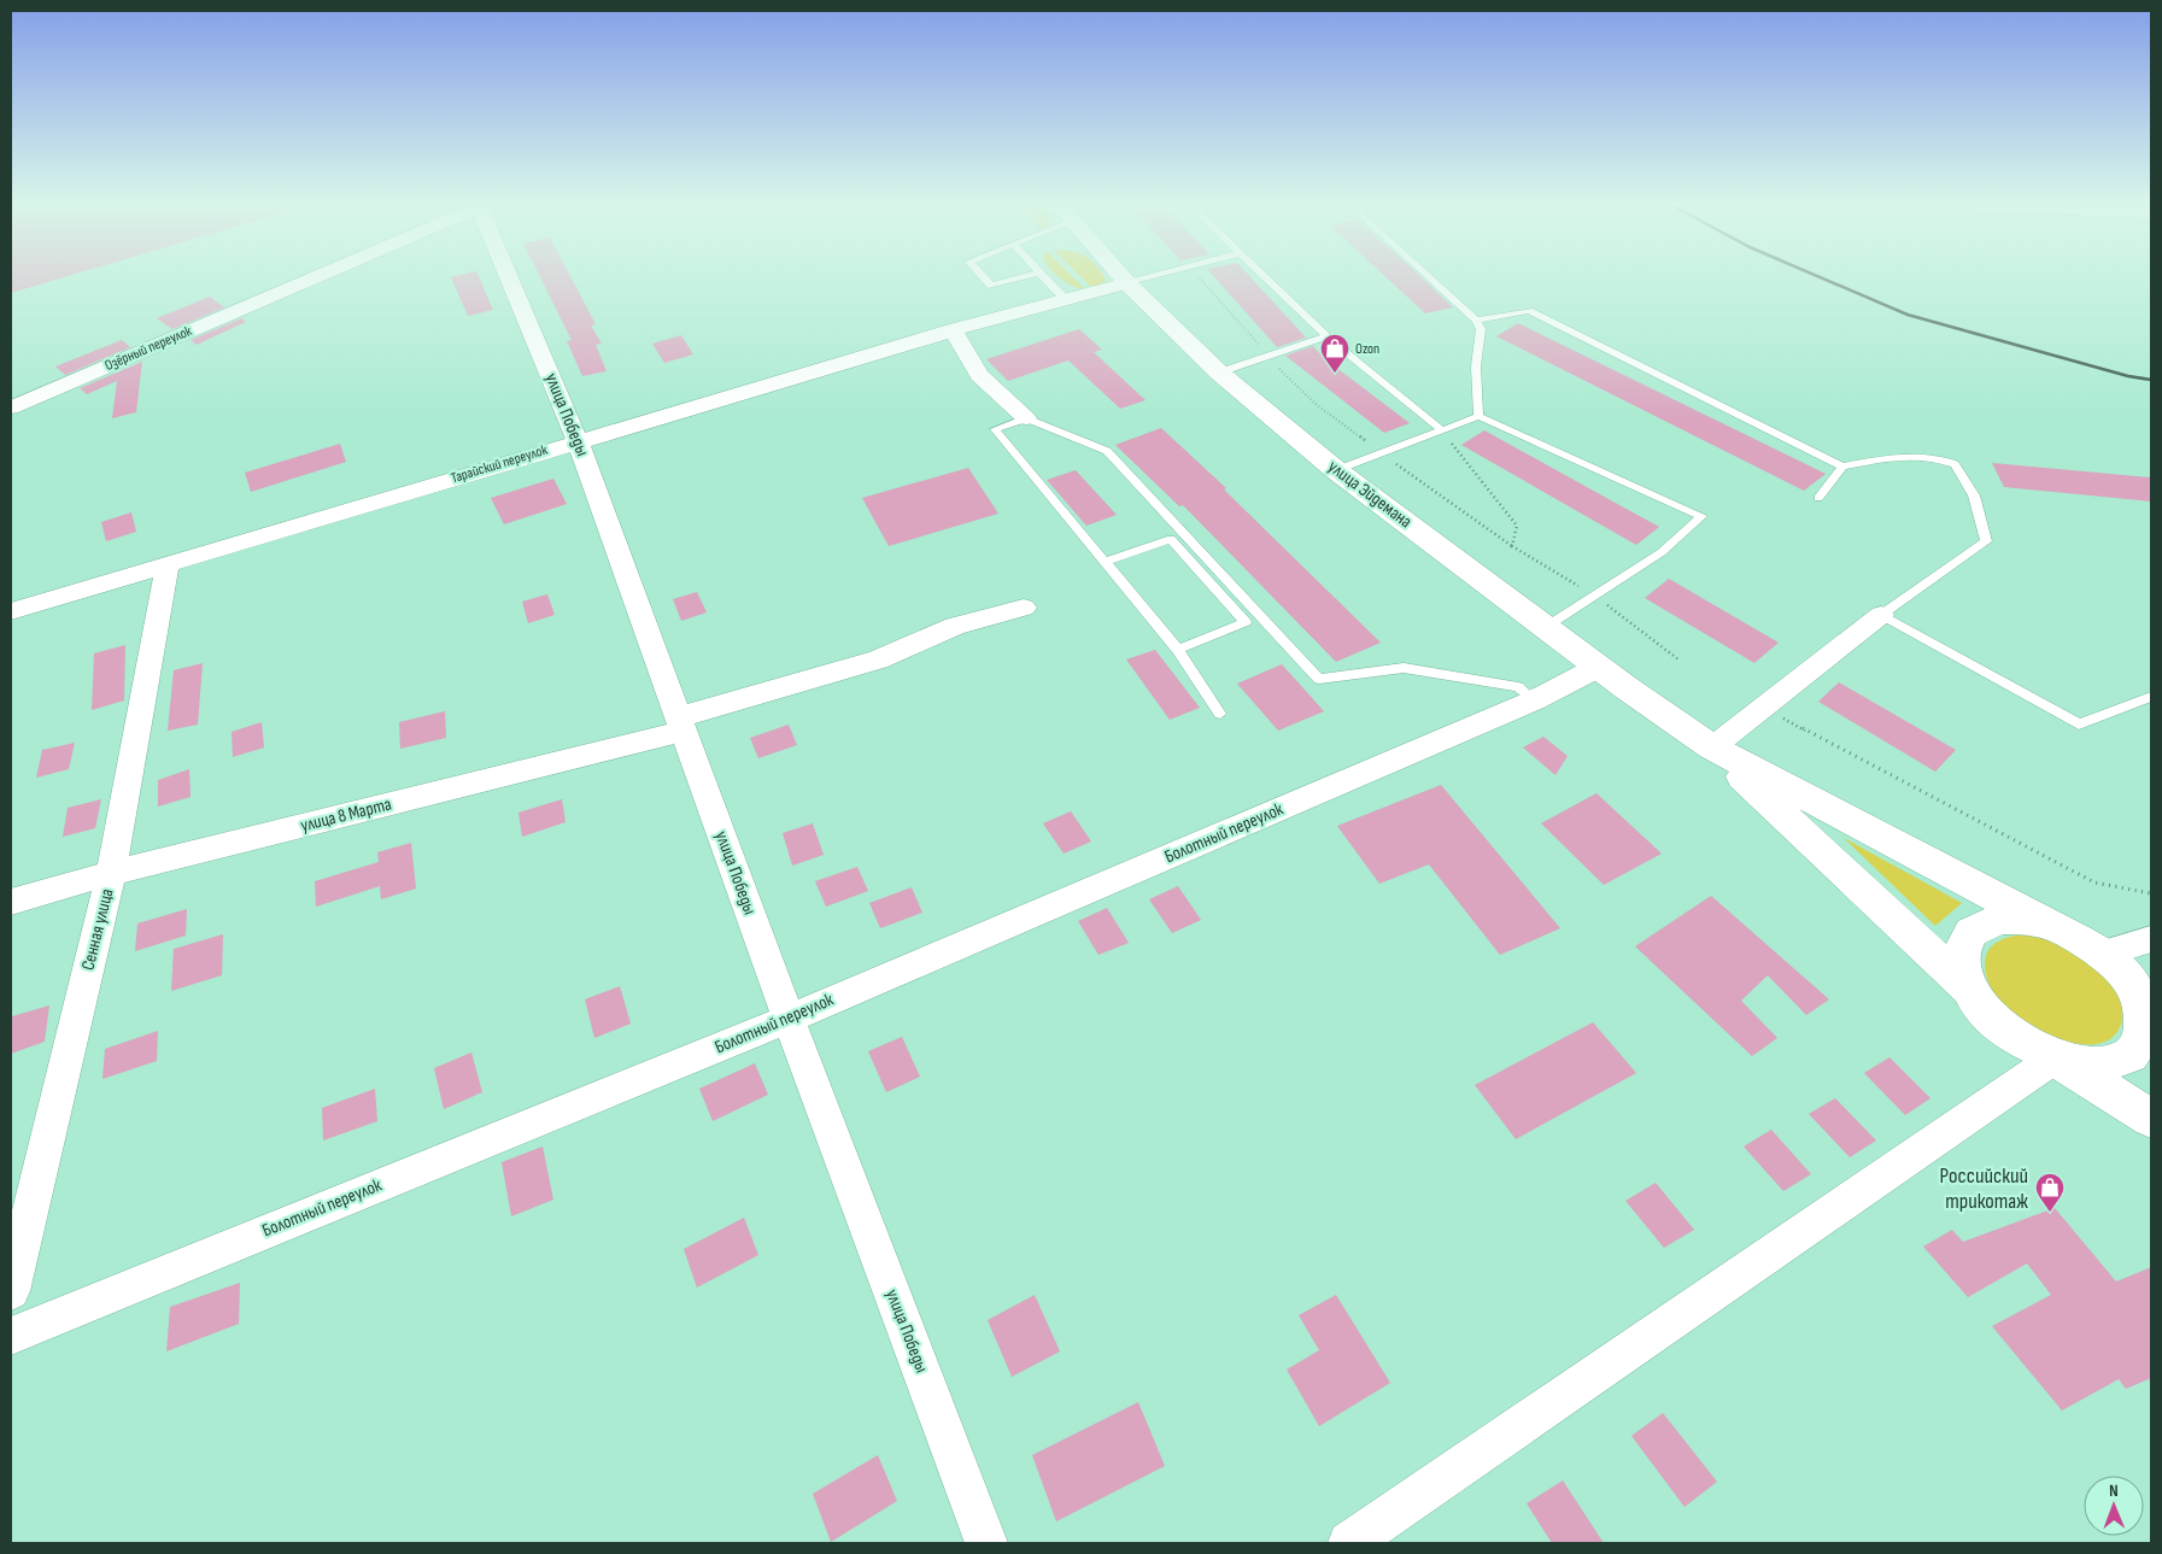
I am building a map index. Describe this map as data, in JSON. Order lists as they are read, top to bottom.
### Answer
{
  "streets": {
    "main road": ["улица Эйдемана"],
    "street": [
      "Озёрный переулок",
      "улица Победы",
      "Тарайский переулок",
      "улица 8 Марта",
      "Болотный переулок",
      "Сенная улица"
    ]
  },
  "crossings": [
    ["улица Победы", "Тарайский переулок"],
    ["улица Победы", "улица 8 Марта"],
    ["улица Победы", "Болотный переулок"],
    ["Тарайский переулок", "улица Эйдемана"],
    ["Тарайский переулок", "Сенная улица"],
    ["улица Эйдемана", "Болотный переулок"],
    ["улица 8 Марта", "Сенная улица"]
  ],
  "places": {
    "shop": ["Ozon", "Российский трикотаж"]
  },
  "north": "top"
}
